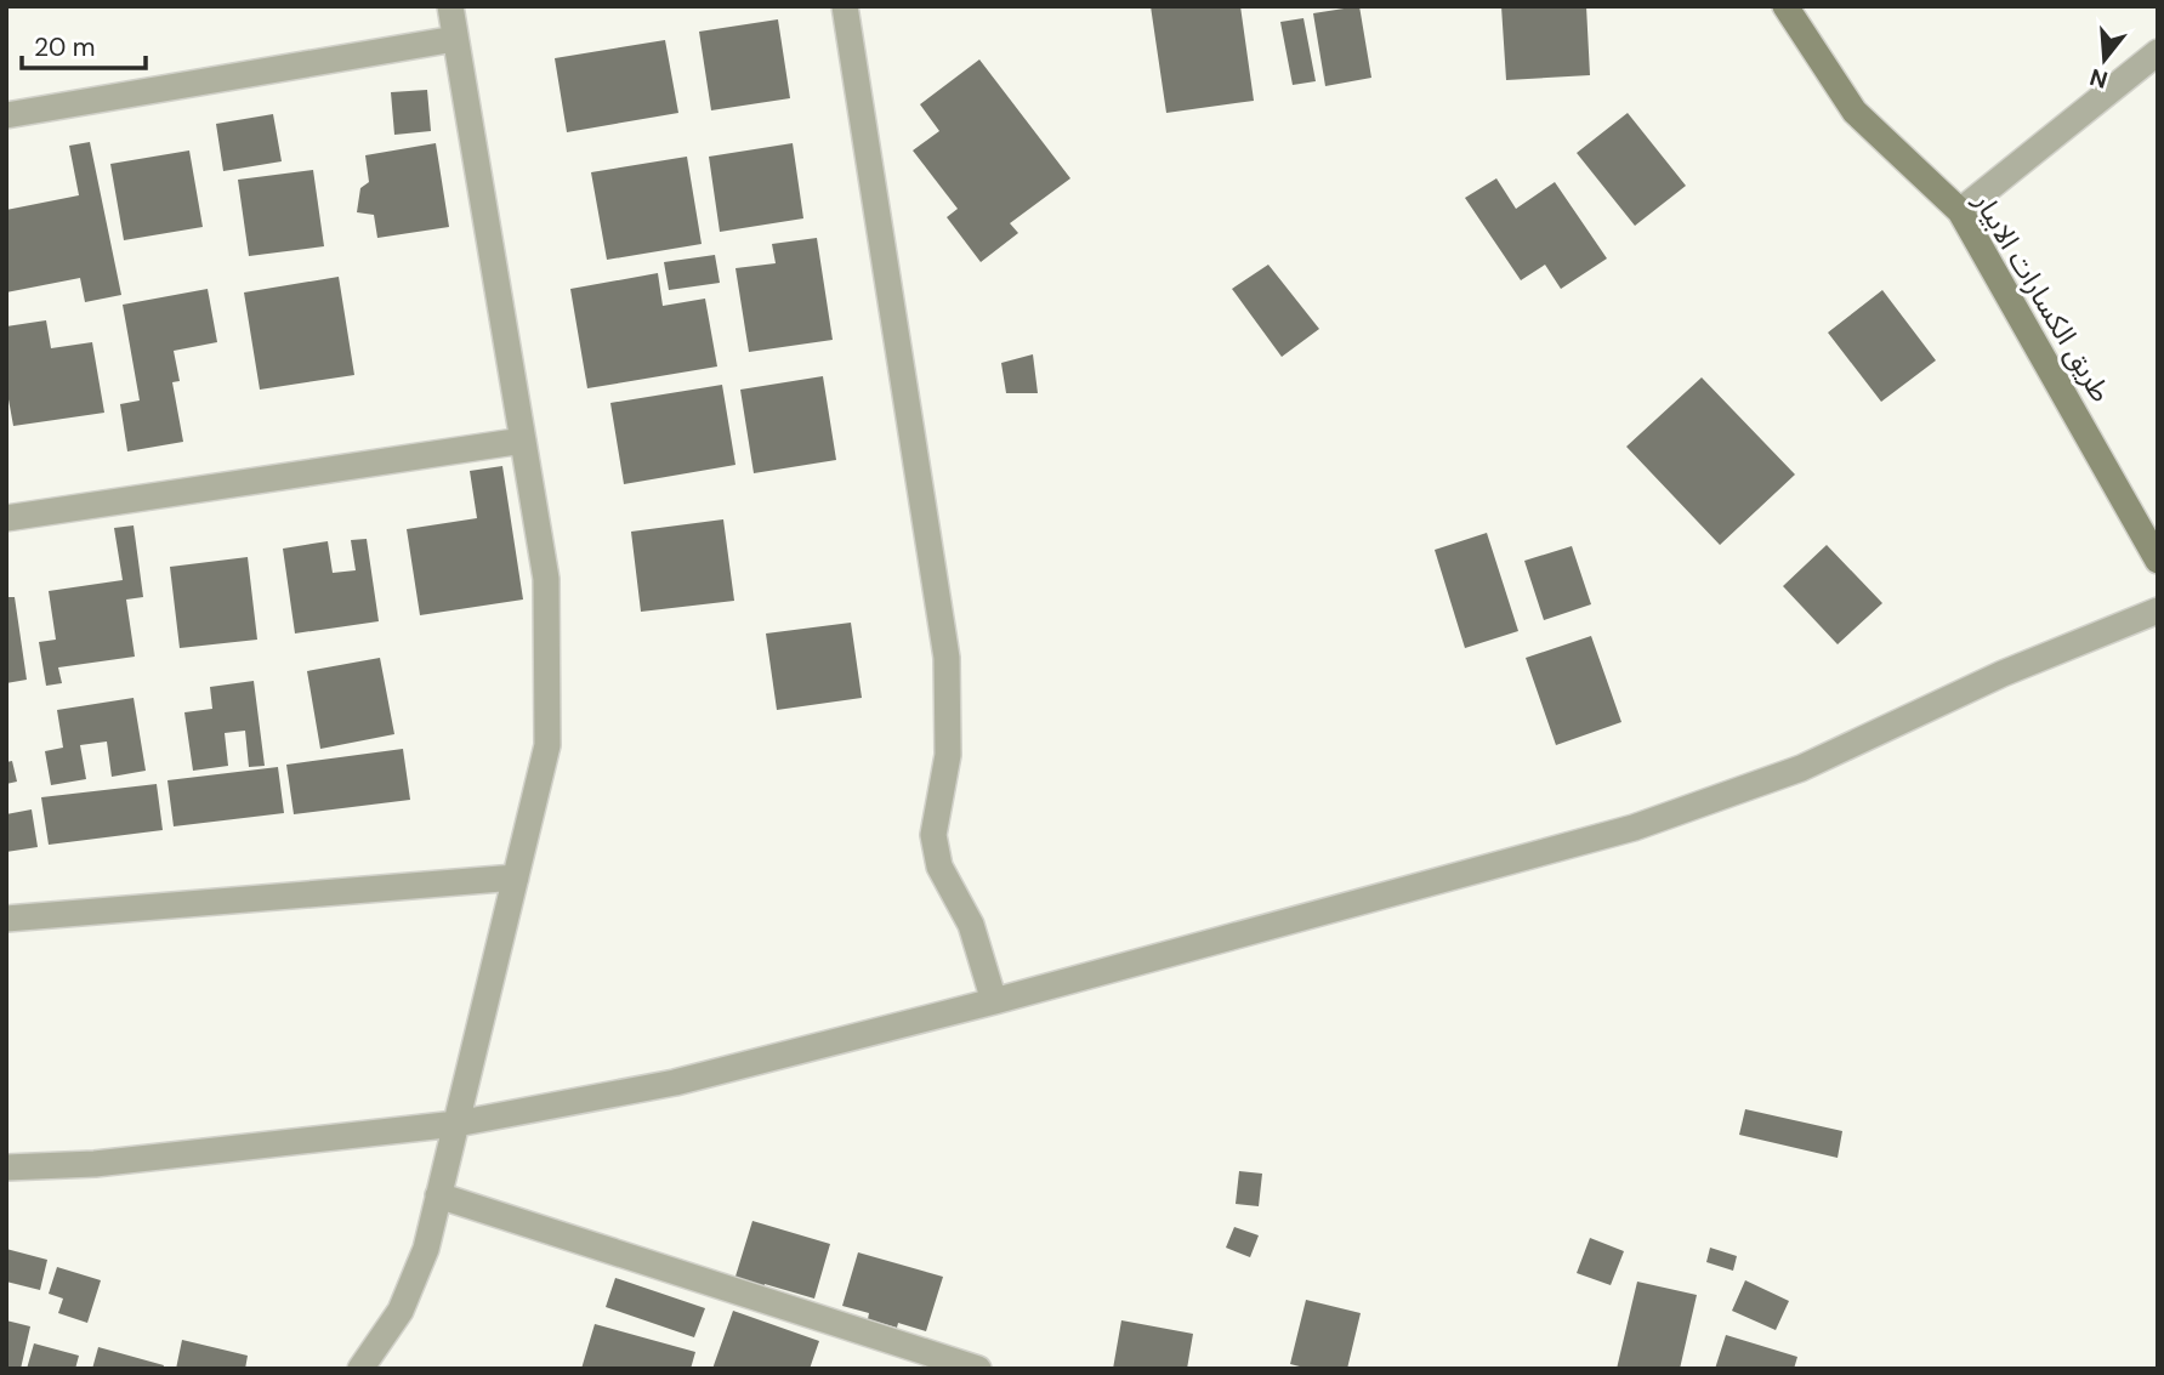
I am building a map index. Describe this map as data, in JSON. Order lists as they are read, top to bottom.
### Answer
{
  "streets": {
    "street": ["طريق الكسارات الابيار"]
  },
  "scale_bar": "20 m",
  "north": "bottom"
}
